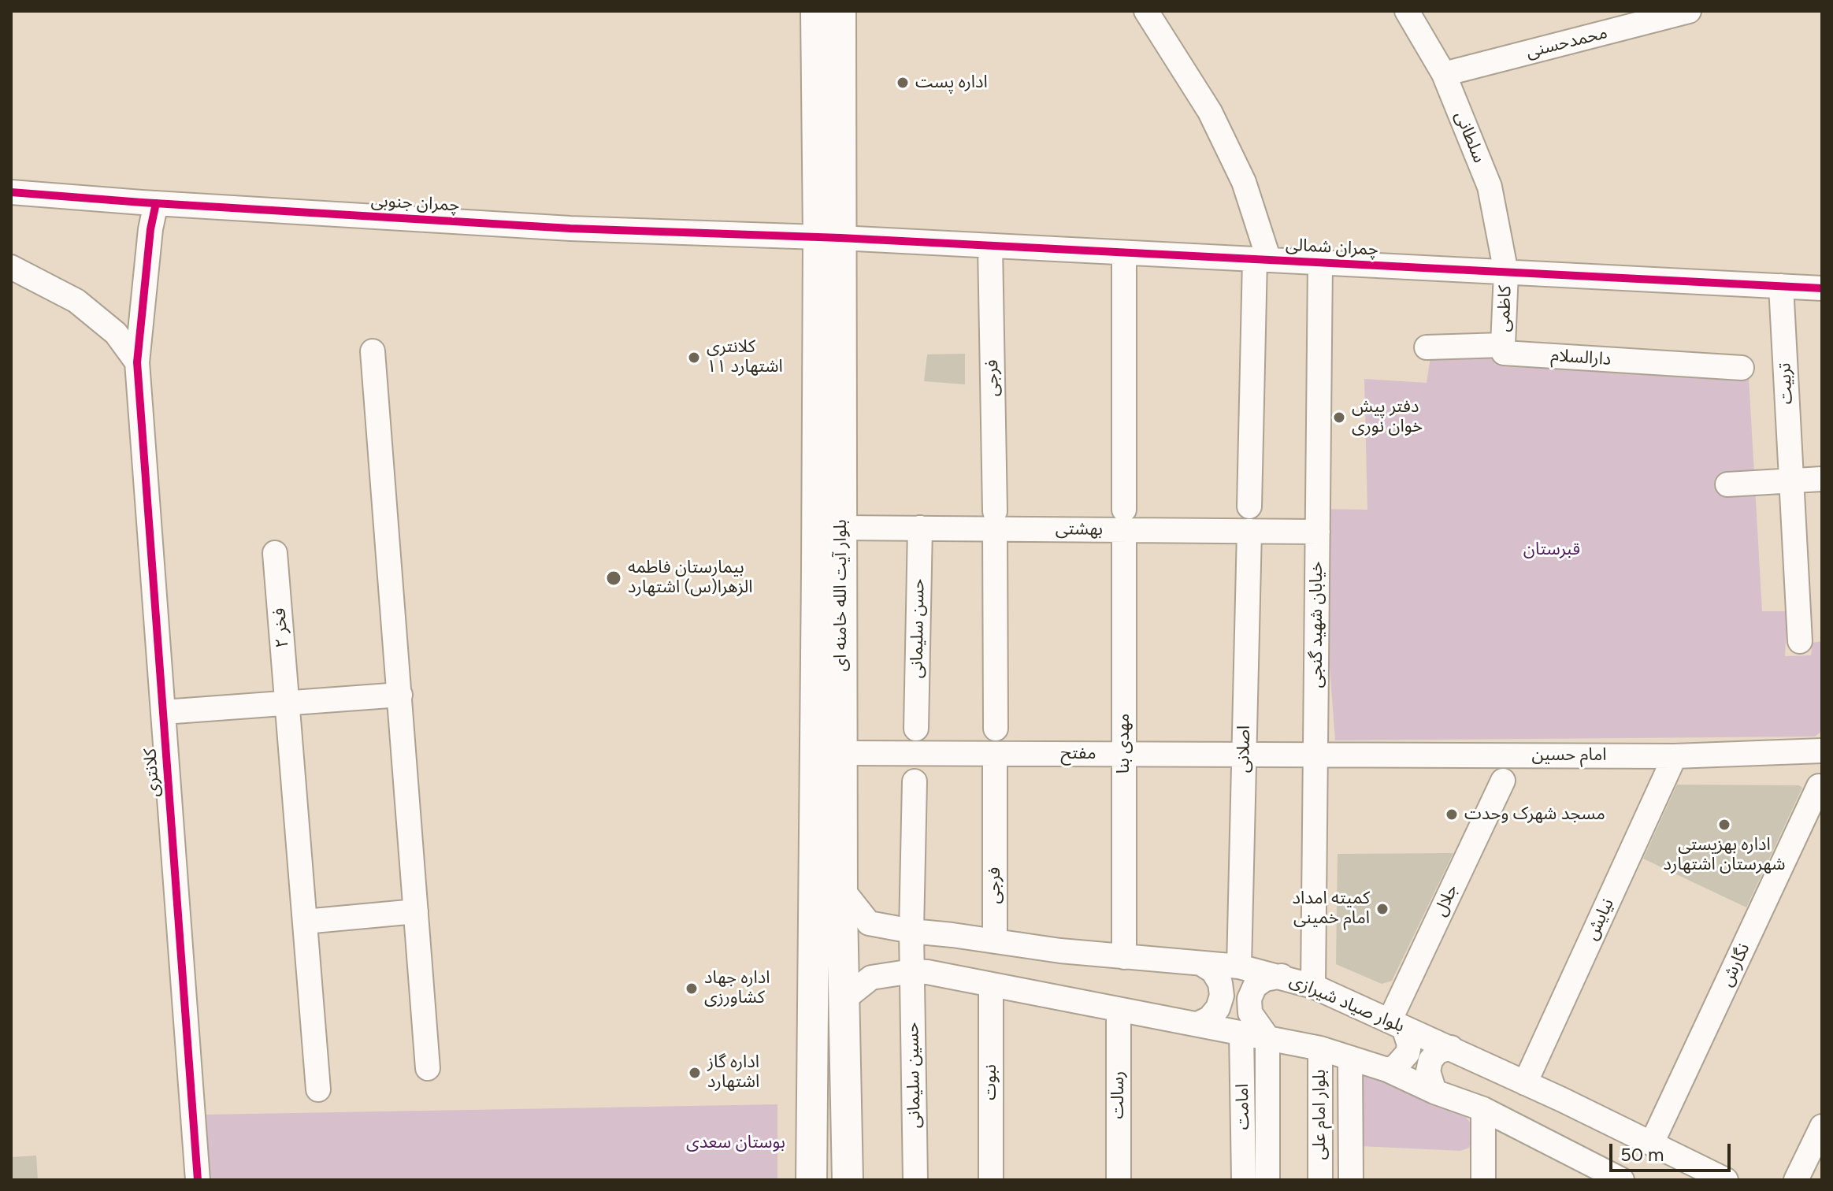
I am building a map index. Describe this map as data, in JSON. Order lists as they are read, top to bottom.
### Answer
{
  "streets": {
    "main road": ["بلوار آیت الله خامنه ای"],
    "street": [
      "محمدحسنی",
      "سلطانی",
      "چمران جنوبی",
      "چمران شمالی",
      "کاظمی",
      "دارالسلام",
      "فرجی",
      "تربیت",
      "بهشتی",
      "خیابان شهید گنجی",
      "فخر ۲",
      "حسن سلیمانی",
      "مهدی بنا",
      "اصلانی",
      "مفتح",
      "امام حسین",
      "کلانتری",
      "جلال",
      "نیایش",
      "نگارش",
      "بلوار صیاد شیرازی",
      "حسین سلیمانی",
      "نبوت",
      "رسالت",
      "امامت",
      "بلوار امام علی"
    ]
  },
  "crossings": [
    ["محمدحسنی", "سلطانی"],
    ["سلطانی", "چمران شمالی"],
    ["سلطانی", "کاظمی"],
    ["چمران جنوبی", "چمران شمالی"],
    ["چمران جنوبی", "بلوار آیت الله خامنه ای"],
    ["چمران جنوبی", "کلانتری"],
    ["چمران شمالی", "کاظمی"],
    ["چمران شمالی", "فرجی"],
    ["چمران شمالی", "تربیت"],
    ["چمران شمالی", "بلوار آیت الله خامنه ای"],
    ["چمران شمالی", "خیابان شهید گنجی"],
    ["چمران شمالی", "مهدی بنا"],
    ["کاظمی", "دارالسلام"],
    ["فرجی", "بهشتی"],
    ["فرجی", "مفتح"],
    ["فرجی", "بلوار صیاد شیرازی"],
    ["بهشتی", "بلوار آیت الله خامنه ای"],
    ["بهشتی", "خیابان شهید گنجی"],
    ["بهشتی", "حسن سلیمانی"],
    ["بهشتی", "مهدی بنا"],
    ["بهشتی", "اصلانی"],
    ["بلوار آیت الله خامنه ای", "مفتح"],
    ["بلوار آیت الله خامنه ای", "بلوار صیاد شیرازی"],
    ["خیابان شهید گنجی", "مفتح"],
    ["خیابان شهید گنجی", "امام حسین"],
    ["خیابان شهید گنجی", "بلوار صیاد شیرازی"],
    ["مهدی بنا", "مفتح"],
    ["مهدی بنا", "بلوار صیاد شیرازی"],
    ["اصلانی", "مفتح"],
    ["اصلانی", "بلوار صیاد شیرازی"],
    ["مفتح", "امام حسین"],
    ["امام حسین", "نیایش"],
    ["جلال", "بلوار صیاد شیرازی"],
    ["نیایش", "بلوار صیاد شیرازی"],
    ["نگارش", "بلوار صیاد شیرازی"],
    ["بلوار صیاد شیرازی", "حسین سلیمانی"]
  ],
  "parks": ["قبرستان", "بوستان سعدی"],
  "places": [
    "اداره پست",
    "کلانتری ۱۱ اشتهارد",
    "دفتر پیش خوان نوری",
    "بیمارستان فاطمه الزهرا(س) اشتهارد",
    "مسجد شهرک وحدت",
    "اداره بهزیستی شهرستان اشتهارد",
    "کمیته امداد امام خمینی",
    "اداره جهاد کشاورزی",
    "اداره گاز اشتهارد"
  ],
  "scale_bar": "50 m"
}
